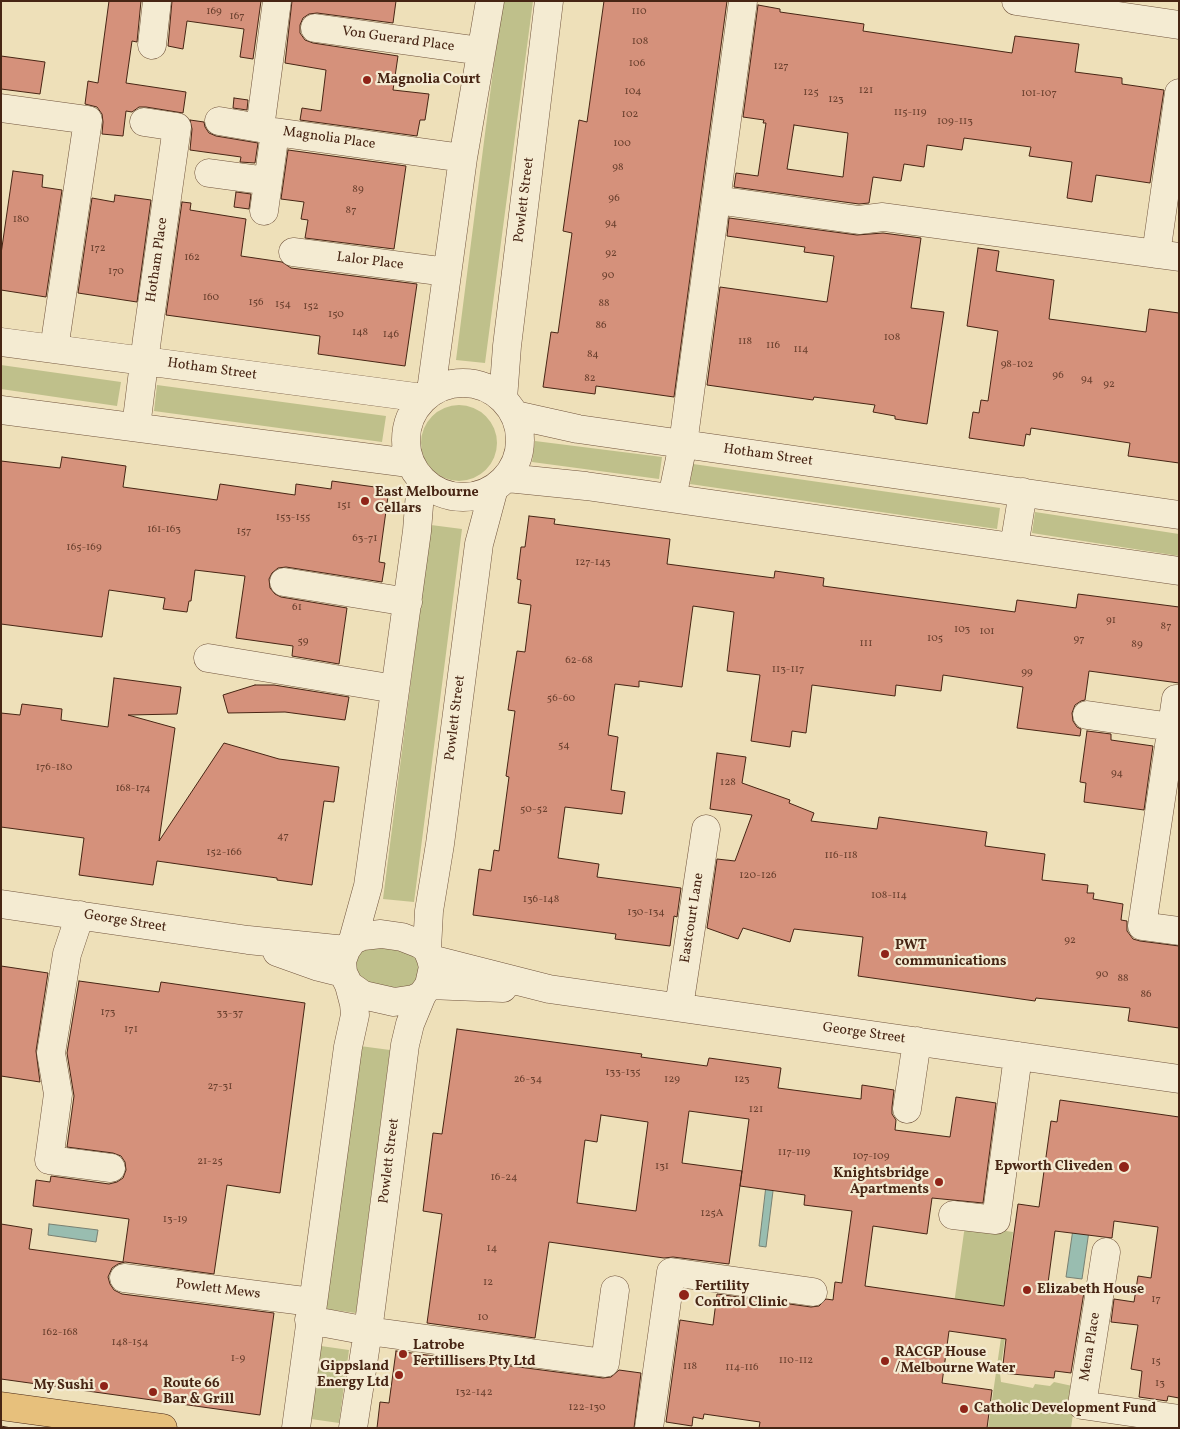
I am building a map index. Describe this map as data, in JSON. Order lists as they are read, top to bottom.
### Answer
{
  "streets": {
    "street": [
      "Von Guerard Place",
      "Magnolia Place",
      "Powlett Street",
      "Hotham Place",
      "Lalor Place",
      "Hotham Street",
      "Eastcourt Lane",
      "George Street",
      "Powlett Mews",
      "Mena Place"
    ]
  },
  "crossings": [
    ["Powlett Street", "Hotham Street"],
    ["Powlett Street", "George Street"],
    ["Hotham Place", "Hotham Street"],
    ["Eastcourt Lane", "George Street"]
  ],
  "places": [
    "Magnolia Court",
    "East Melbourne Cellars",
    "PWT communications",
    "Epworth Cliveden",
    "Knightsbridge Apartments",
    "Elizabeth House",
    "Fertility Control Clinic",
    "Latrobe Fertillisers Pty Ltd",
    "RACGP House /Melbourne Water",
    "Gippsland Energy Ltd",
    "My Sushi",
    "Route 66 Bar & Grill",
    "Catholic Development Fund"
  ],
  "house_numbers": [
    "169",
    "110",
    "167",
    "108",
    "106",
    "127",
    "121",
    "104",
    "125",
    "101-107",
    "123",
    "115-119",
    "102",
    "109-113",
    "100",
    "98",
    "89",
    "96",
    "87",
    "180",
    "94",
    "172",
    "92",
    "162",
    "170",
    "90",
    "160",
    "156",
    "88",
    "154",
    "152",
    "150",
    "86",
    "148",
    "146",
    "108",
    "118",
    "116",
    "114",
    "84",
    "98-102",
    "96",
    "82",
    "94",
    "92",
    "151",
    "153-155",
    "161-163",
    "157",
    "63-71",
    "165-169",
    "127-143",
    "61",
    "91",
    "87",
    "103",
    "101",
    "105",
    "97",
    "59",
    "111",
    "89",
    "62-68",
    "113-117",
    "99",
    "56-60",
    "54",
    "176-180",
    "94",
    "128",
    "168-174",
    "50-52",
    "47",
    "152-166",
    "116-118",
    "120-126",
    "108-114",
    "136-148",
    "130-134",
    "92",
    "90",
    "88",
    "86",
    "173",
    "33-37",
    "171",
    "133-135",
    "26-34",
    "129",
    "123",
    "27-31",
    "121",
    "117-119",
    "107-109",
    "21-25",
    "131",
    "16-24",
    "125A",
    "13-19",
    "14",
    "12",
    "17",
    "10",
    "162-168",
    "148-154",
    "1-9",
    "110-112",
    "15",
    "118",
    "114-116",
    "13",
    "132-142",
    "122-130"
  ]
}
